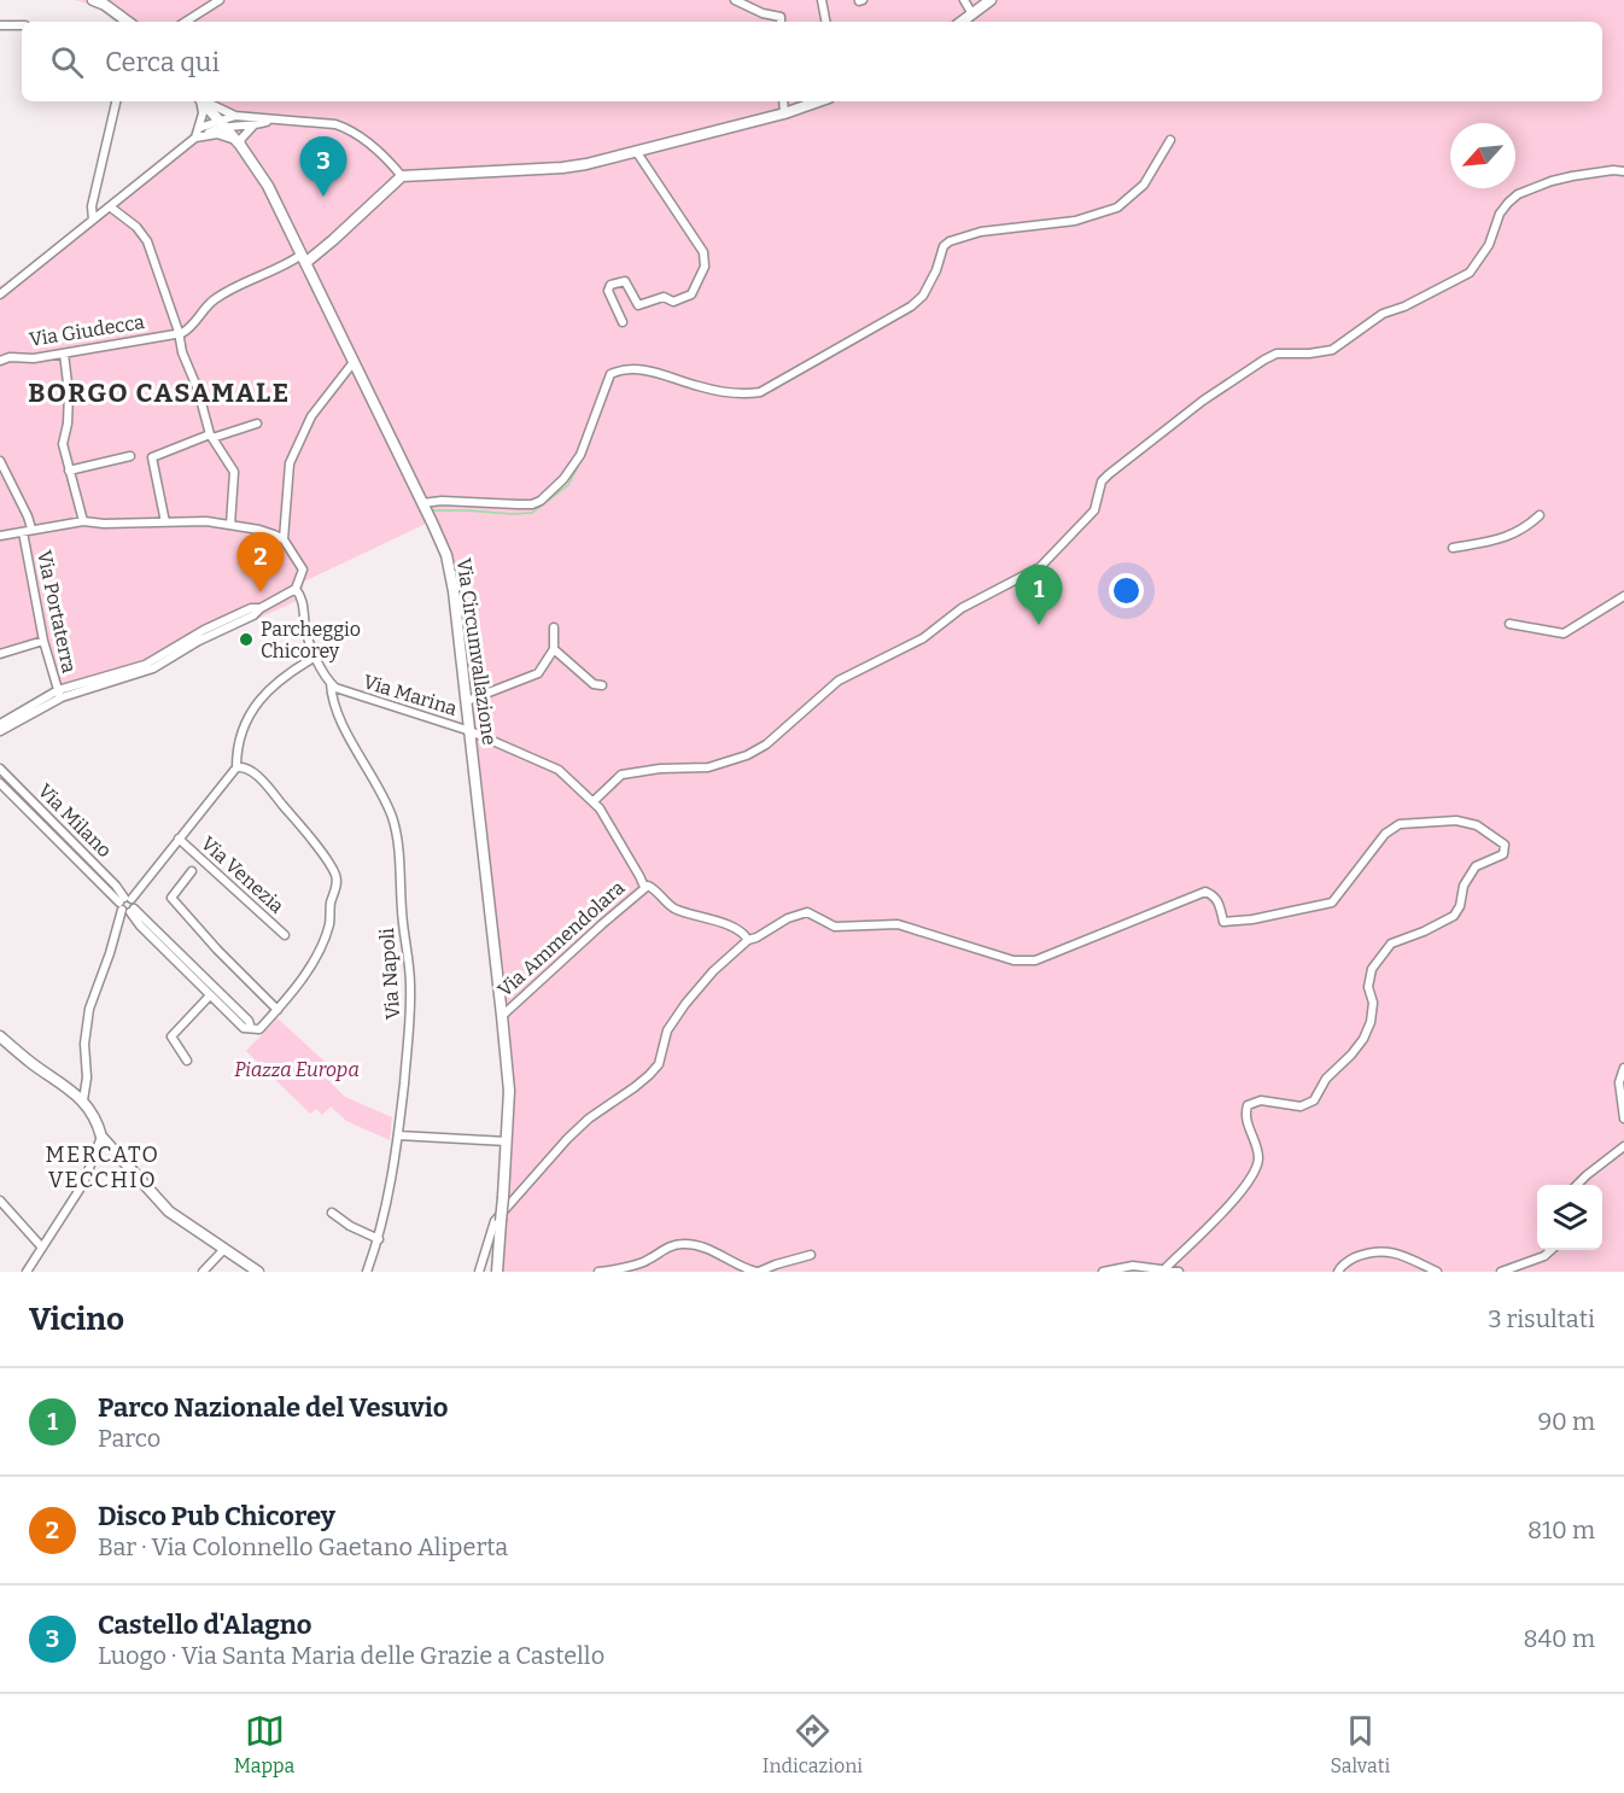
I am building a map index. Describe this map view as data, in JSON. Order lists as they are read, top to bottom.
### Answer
{
  "streets": {
    "main road": ["Via Circumvallazione"],
    "street": [
      "Via Giudecca",
      "Via Portaterra",
      "Via Marina",
      "Via Milano",
      "Via Venezia",
      "Via Ammendolara",
      "Via Napoli"
    ]
  },
  "crossings": [
    ["Via Circumvallazione", "Via Marina"],
    ["Via Circumvallazione", "Via Ammendolara"],
    ["Via Marina", "Via Ammendolara"],
    ["Via Marina", "Via Napoli"],
    ["Via Milano", "Via Venezia"]
  ],
  "districts": ["BORGO CASAMALE", "MERCATO VECCHIO"],
  "parks": ["Piazza Europa"],
  "places": ["Parcheggio Chicorey"],
  "north": "bottom left",
  "page": {
    "search": "Cerca qui",
    "pins": ["3", "2", "1"],
    "heading": ["Vicino", "3 risultati"],
    "list": [
      {
        "mark": "1",
        "name": "Parco Nazionale del Vesuvio",
        "note": "Parco",
        "value": "90 m"
      },
      {
        "mark": "2",
        "name": "Disco Pub Chicorey",
        "note": "Bar · Via Colonnello Gaetano Aliperta",
        "value": "810 m"
      },
      {
        "mark": "3",
        "name": "Castello d'Alagno",
        "note": "Luogo · Via Santa Maria delle Grazie a Castello",
        "value": "840 m"
      }
    ],
    "nav": ["Mappa", "Indicazioni", "Salvati"]
  }
}
